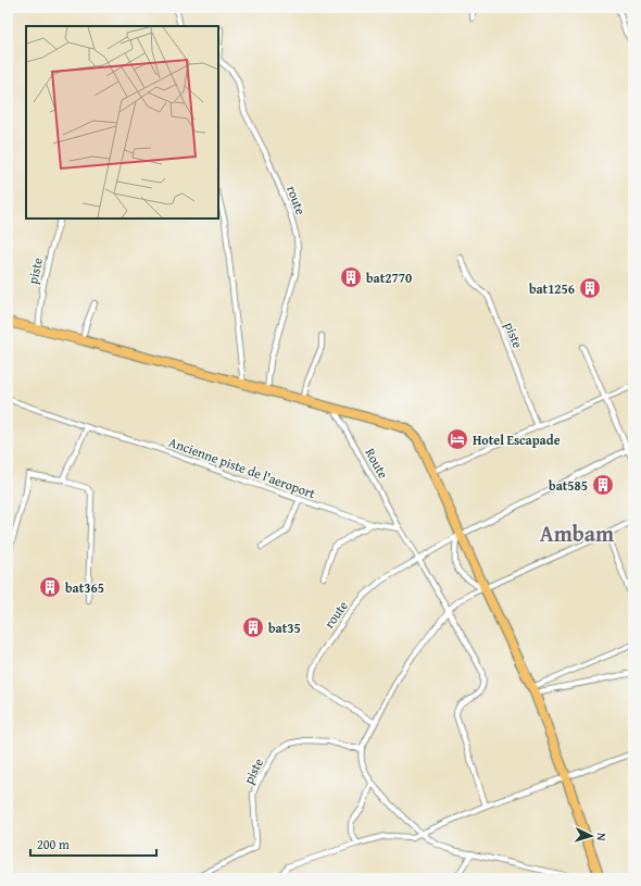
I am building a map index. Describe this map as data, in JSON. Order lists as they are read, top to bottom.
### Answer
{
  "streets": {
    "street": [
      "route",
      "piste",
      "Route",
      "Ancienne piste de l'aeroport"
    ]
  },
  "crossings": [
    ["Route", "Ancienne piste de l'aeroport"]
  ],
  "districts": ["Ambam"],
  "places": {
    "building": [
      "bat2770",
      "bat1256",
      "bat585",
      "bat365",
      "bat35"
    ],
    "hotel": ["Hotel Escapade"]
  },
  "scale_bar": "200 m",
  "north": "right"
}
